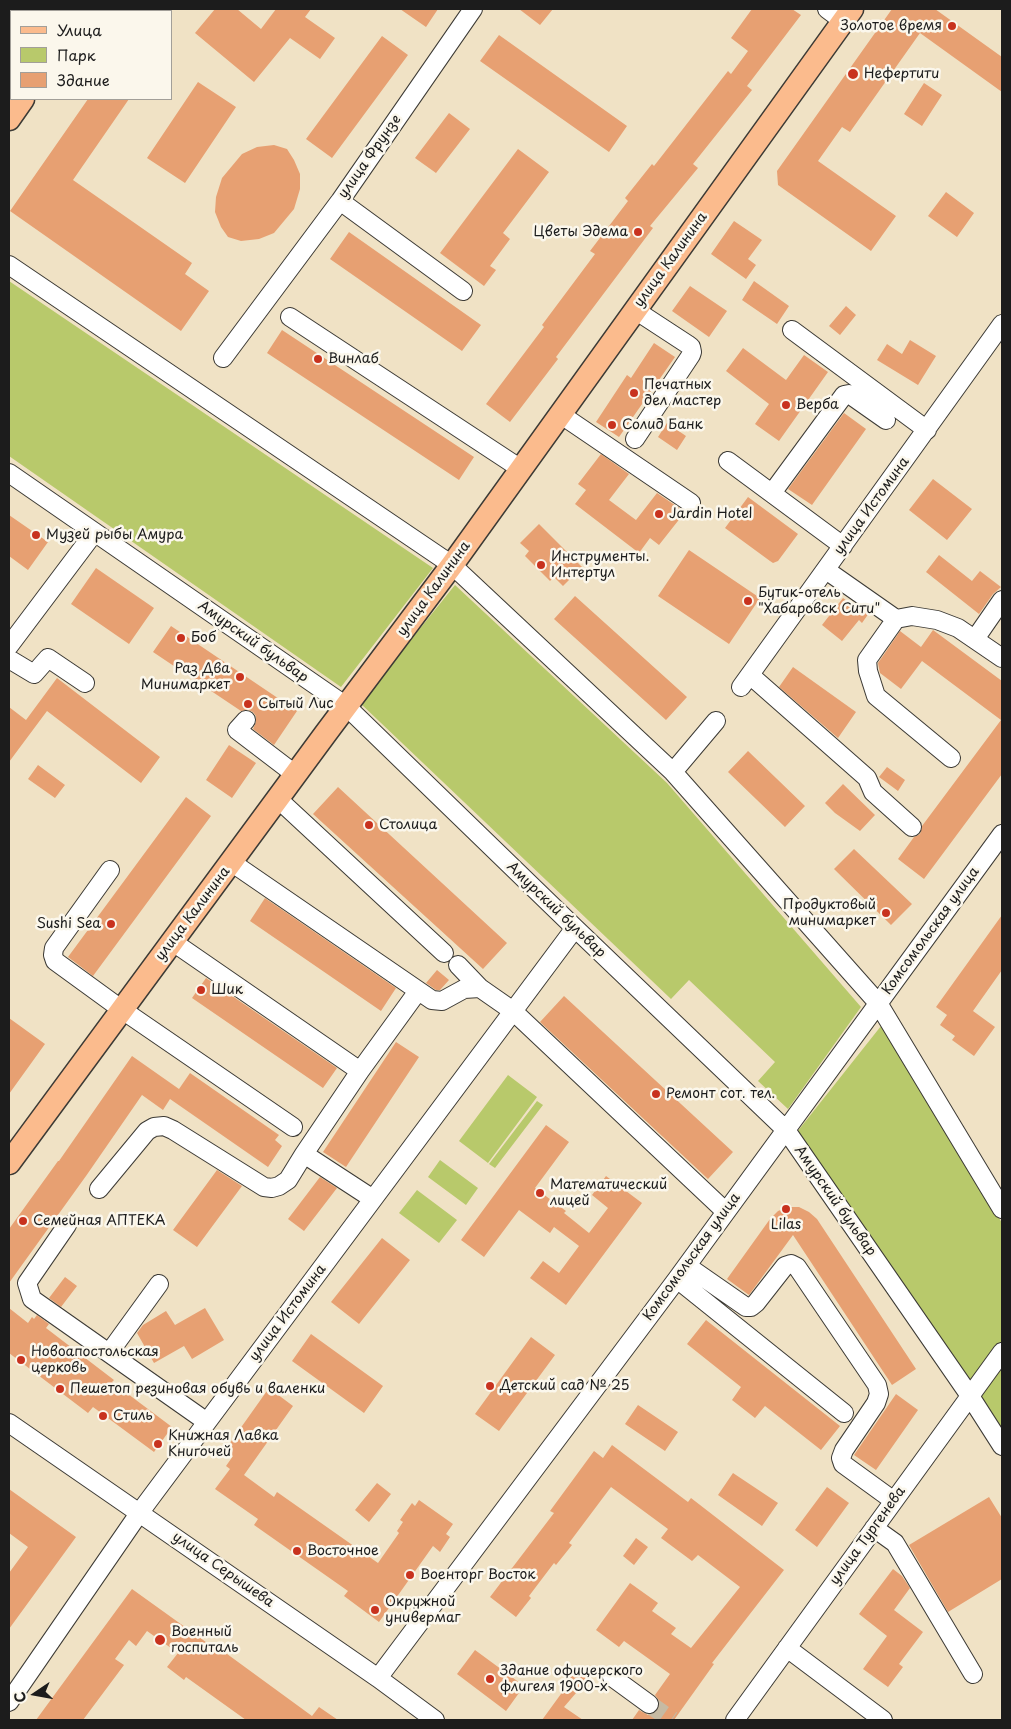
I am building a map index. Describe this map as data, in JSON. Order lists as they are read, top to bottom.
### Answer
{
  "streets": {
    "main road": ["улица Калинина"],
    "street": [
      "улица Фрунзе",
      "улица Истомина",
      "Амурский бульвар",
      "Комсомольская улица",
      "улица Тургенева",
      "улица Серышева"
    ]
  },
  "crossings": [
    ["улица Калинина", "Амурский бульвар"],
    ["улица Истомина", "Амурский бульвар"],
    ["улица Истомина", "улица Серышева"],
    ["Амурский бульвар", "Комсомольская улица"],
    ["Амурский бульвар", "улица Тургенева"],
    ["Комсомольская улица", "улица Серышева"]
  ],
  "places": [
    "Золотое время",
    "Нефертити",
    "Цветы Эдема",
    "Винлаб",
    "Печатных дел мастер",
    "Верба",
    "Солид Банк",
    "Jardin Hotel",
    "Музей рыбы Амура",
    "Инструменты. Интертул",
    "Бутик-отель \"Хабаровск Сити\"",
    "Боб",
    "Раз Два Минимаркет",
    "Сытый Лис",
    "Столица",
    "Продуктовый минимаркет",
    "Sushi Sea",
    "Шик",
    "Ремонт сот. тел.",
    "Математический лицей",
    "Lilas",
    "Семейная АПТЕКА",
    "Новоапостольская церковь",
    "Детский сад № 25",
    "Пешетоп резиновая обувь и валенки",
    "Стиль",
    "Книжная Лавка Книгочей",
    "Восточное",
    "Военторг Восток",
    "Окружной универмаг",
    "Военный госпиталь",
    "Здание офицерского флигеля 1900-х"
  ],
  "legend": ["Улица", "Парк", "Здание"],
  "north": "left"
}
